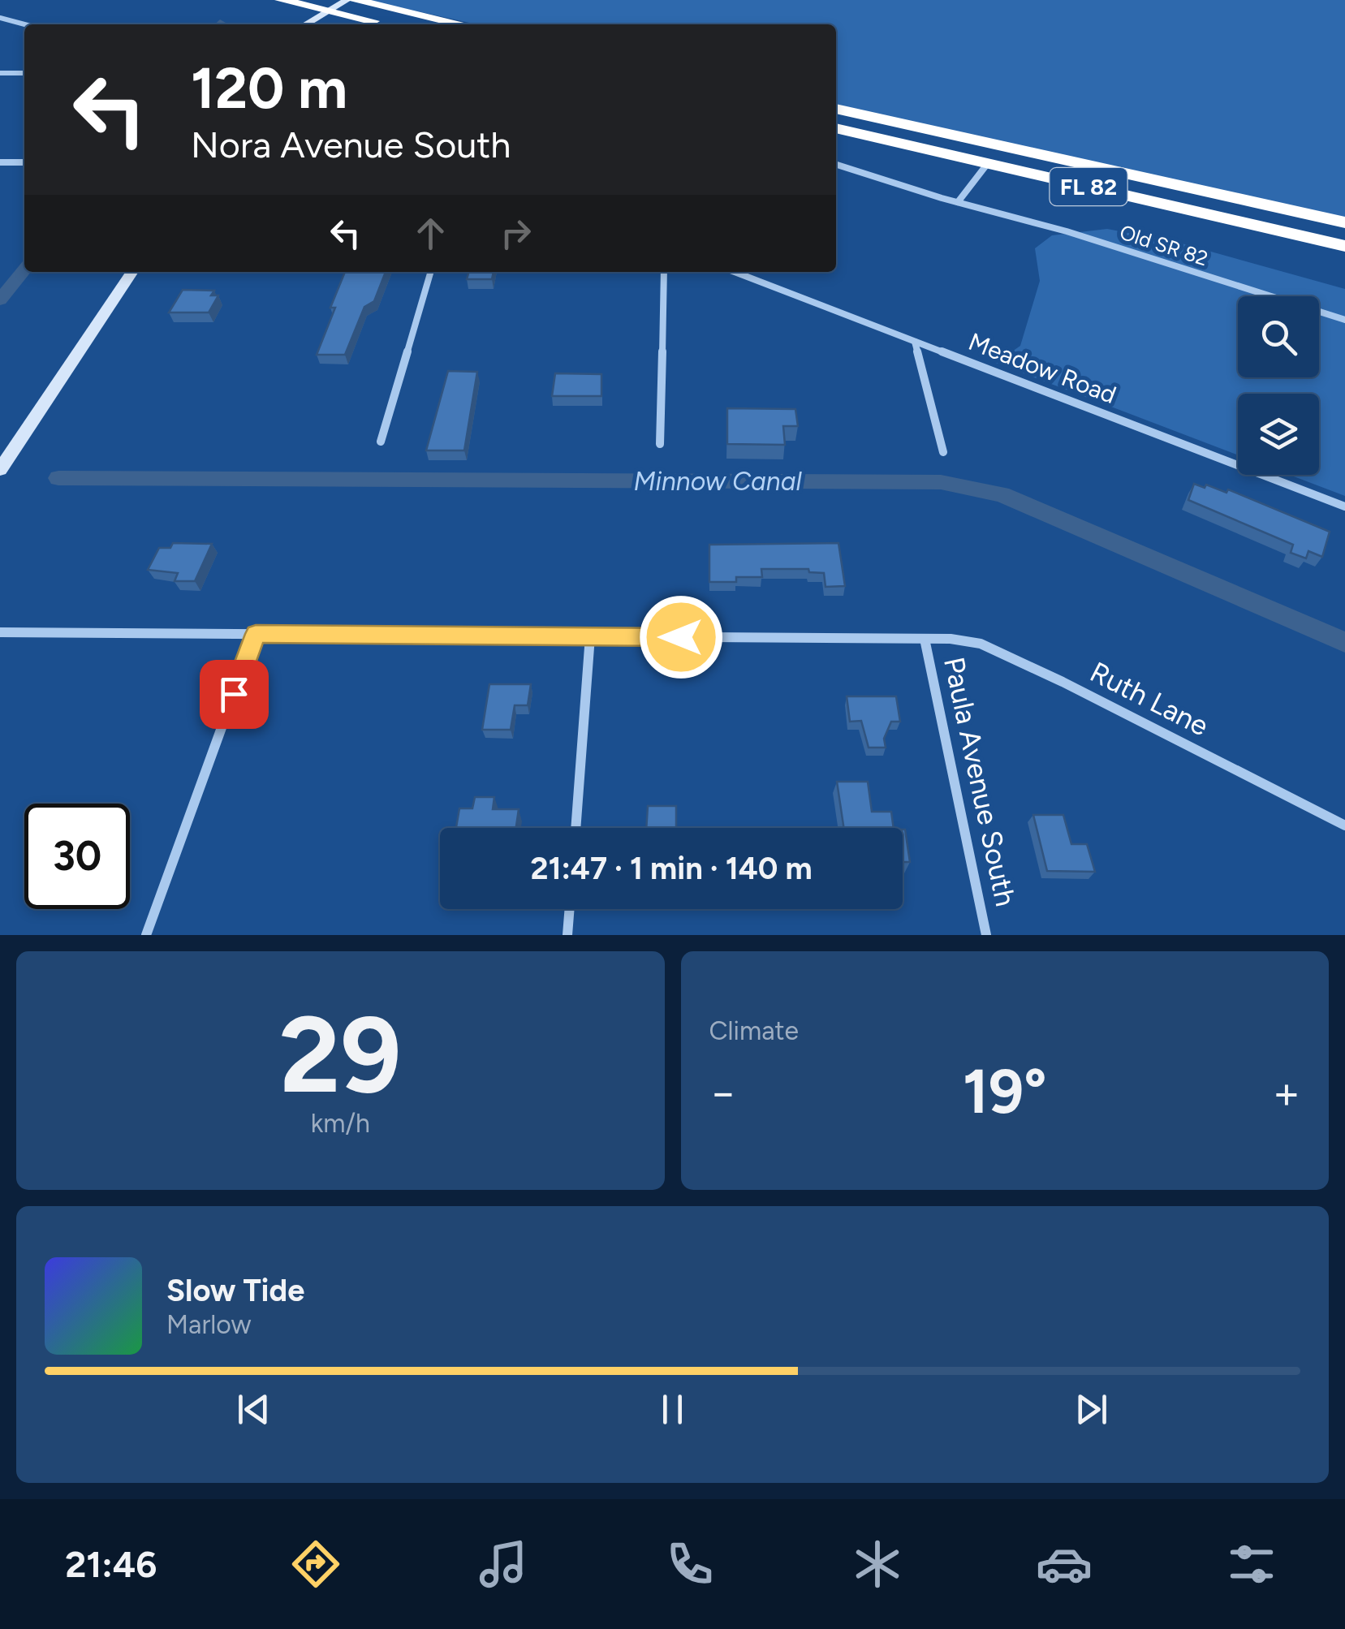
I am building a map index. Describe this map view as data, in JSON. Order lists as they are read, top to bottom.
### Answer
{
  "streets": {
    "highway": ["FL 82"],
    "street": [
      "Old SR 82",
      "Meadow Road",
      "Ruth Lane",
      "Paula Avenue South"
    ]
  },
  "crossings": [
    ["Ruth Lane", "Paula Avenue South"]
  ],
  "water": ["Minnow Canal"],
  "page": {
    "turn": ["120 m", "Nora Avenue South"],
    "limit": "30",
    "trip": "21:47 · 1 min · 140 m",
    "tile": [
      ["29", "km/h"],
      "Climate"
    ],
    "heat": ["−", "19°", "+"],
    "song": ["Slow Tide", "Marlow"],
    "tabs": "21:46"
  }
}
